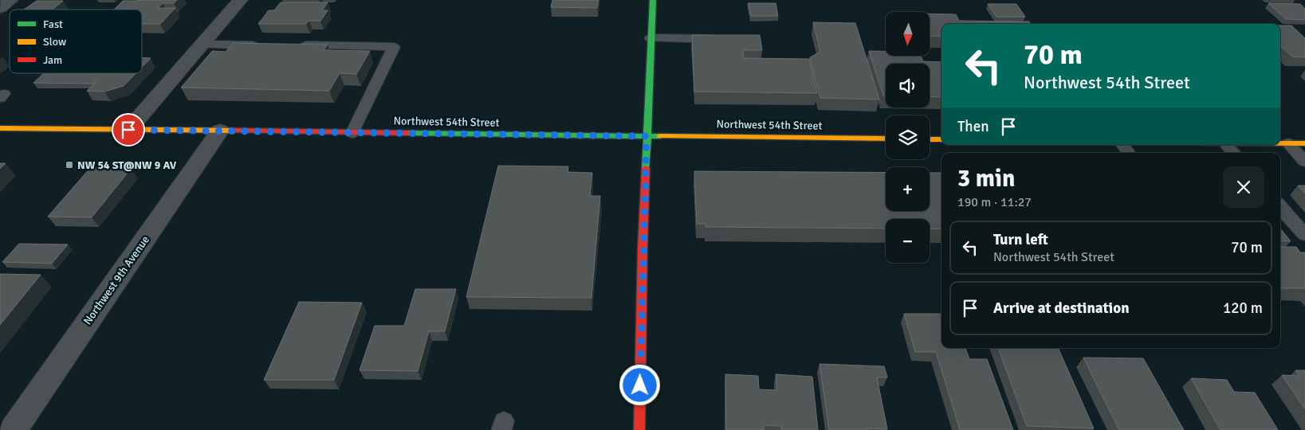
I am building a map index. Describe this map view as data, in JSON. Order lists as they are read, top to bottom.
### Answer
{
  "streets": {
    "main road": ["Northwest 54th Street"],
    "street": ["Northwest 9th Avenue"]
  },
  "crossings": [
    ["Northwest 54th Street", "Northwest 9th Avenue"]
  ],
  "places": {
    "transit": ["NW 54 ST@NW 9 AV"]
  },
  "legend": ["Fast", "Slow", "Jam"],
  "north": "bottom",
  "page": {
    "map_buttons": ["+", "−"],
    "turn": ["70 m", "Northwest 54th Street"],
    "then": "Then",
    "heading": ["3 min", "190 m · 11:27"],
    "list": [
      {
        "name": "Turn left",
        "note": "Northwest 54th Street",
        "value": "70 m"
      },
      {
        "name": "Arrive at destination",
        "value": "120 m"
      }
    ]
  }
}
